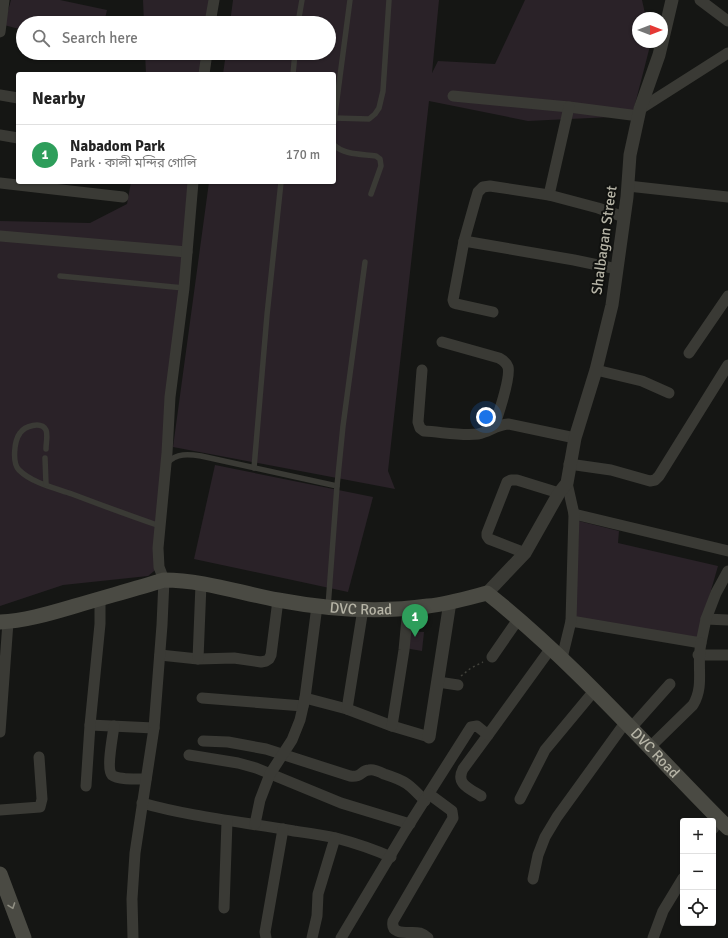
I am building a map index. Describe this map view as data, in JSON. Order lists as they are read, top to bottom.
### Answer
{
  "streets": {
    "main road": ["DVC Road"],
    "street": ["Shalbagan Street"]
  },
  "north": "right",
  "page": {
    "search": "Search here",
    "heading": "Nearby",
    "list": [
      {
        "mark": "1",
        "name": "Nabadom Park",
        "note": "Park · কালী মন্দির গোলি",
        "value": "170 m"
      }
    ],
    "pins": "1",
    "map_buttons": ["+", "−"]
  }
}
